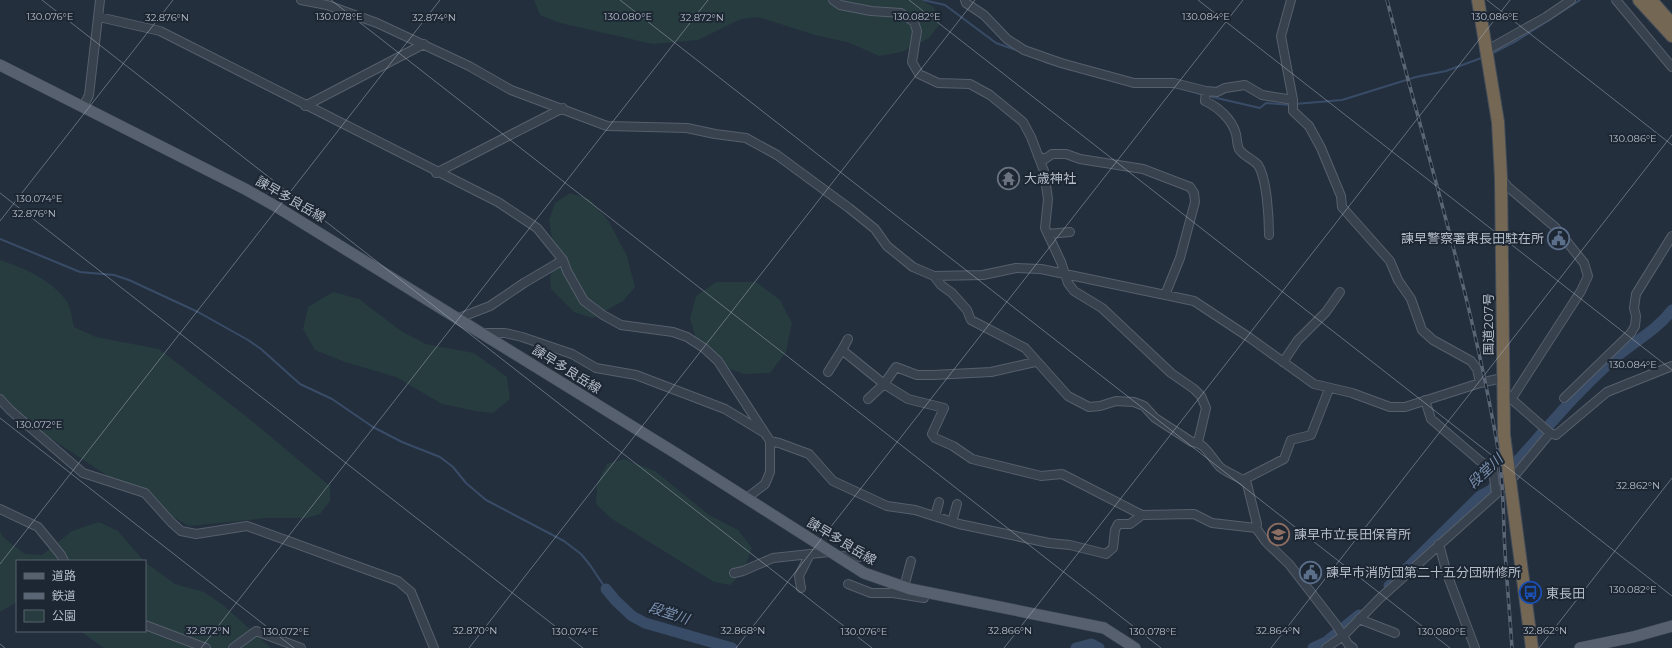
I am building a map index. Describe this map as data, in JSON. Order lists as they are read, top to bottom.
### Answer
{
  "streets": {
    "highway": ["国道207号"],
    "main road": ["諫早多良岳線"]
  },
  "water": ["段堂川"],
  "places": {
    "temple": ["大歳神社"],
    "public building": ["諫早警察署東長田駐在所", "諫早市消防団第二十五分団研修所"],
    "school or university": ["諫早市立長田保育所"],
    "bus stop": ["東長田"]
  },
  "legend": ["道路", "鉄道", "公園"],
  "coordinates": [
    "130.076°E",
    "130.078°E",
    "130.080°E",
    "130.082°E",
    "130.084°E",
    "130.086°E",
    "32.876°N",
    "32.874°N",
    "32.872°N",
    "130.074°E",
    "130.072°E",
    "32.862°N",
    "32.870°N",
    "32.868°N",
    "32.866°N",
    "32.864°N"
  ]
}
